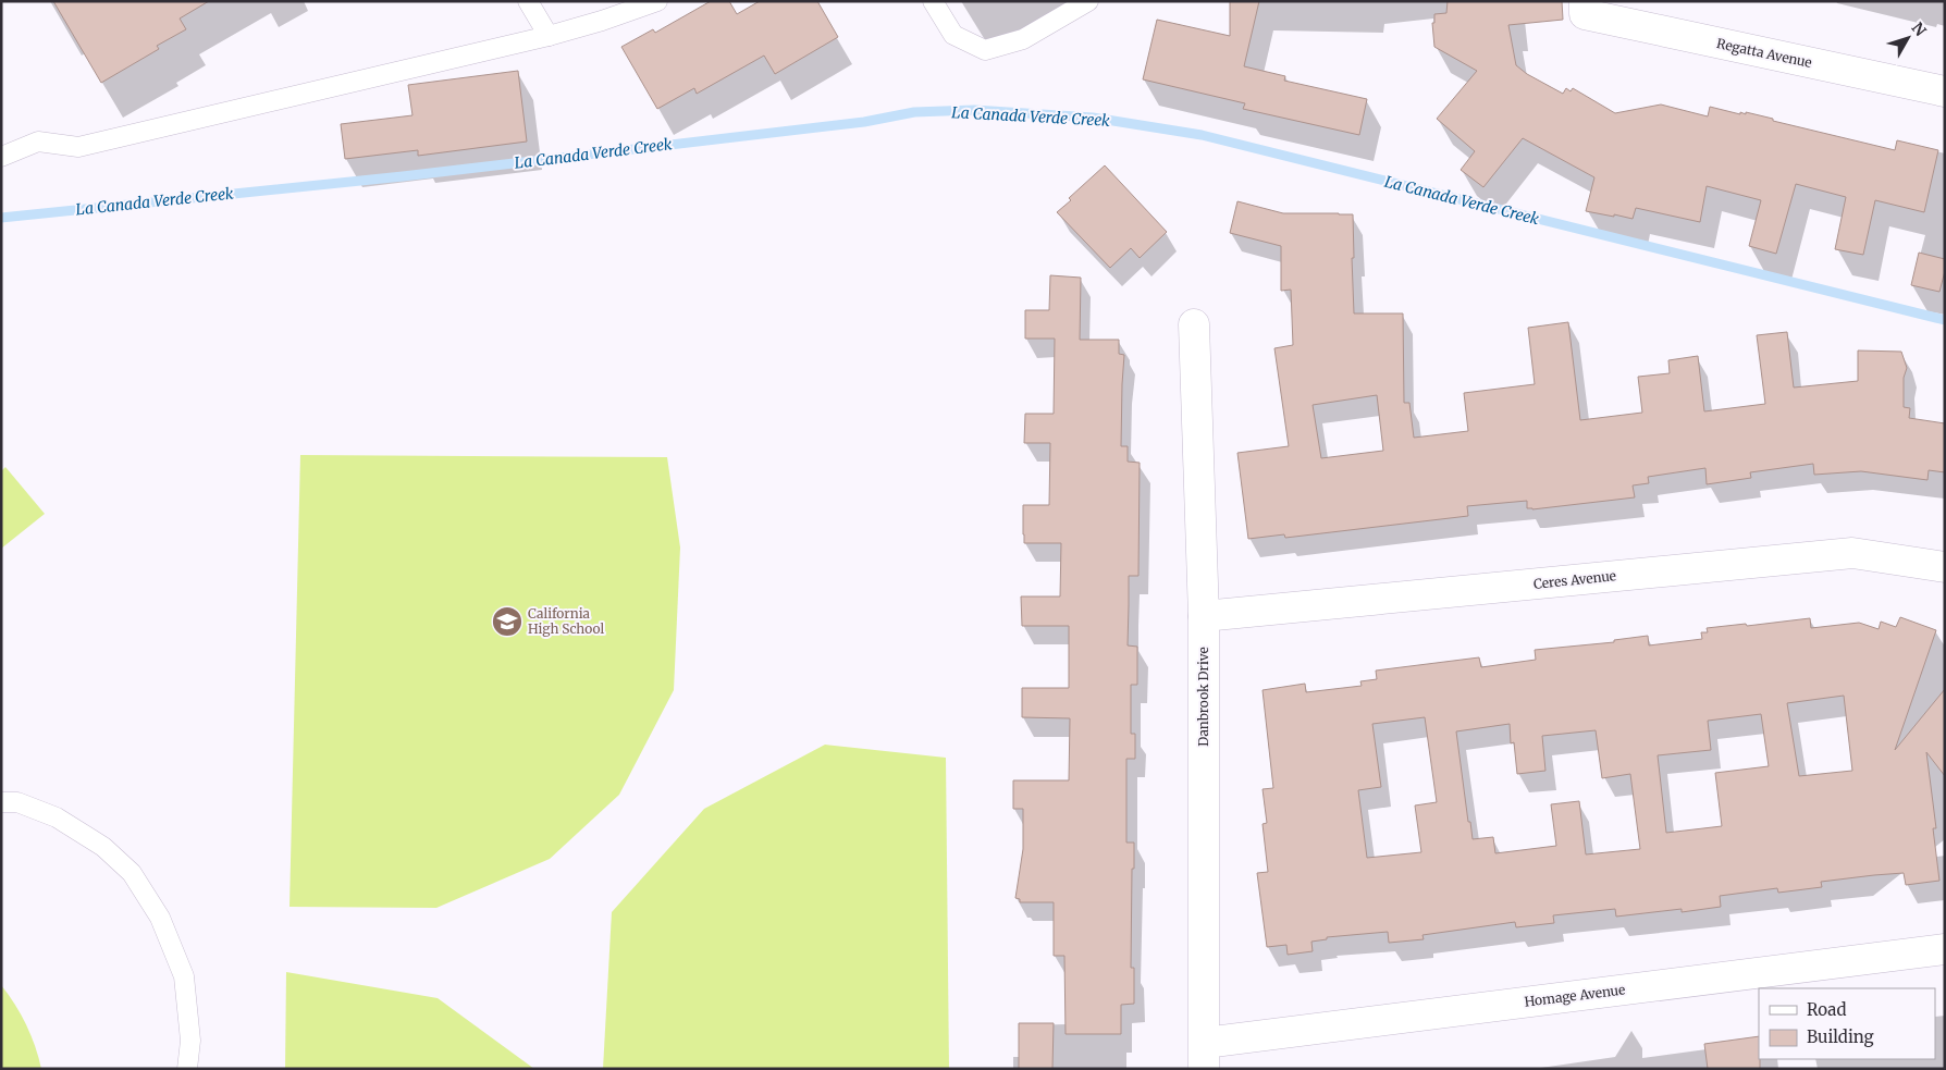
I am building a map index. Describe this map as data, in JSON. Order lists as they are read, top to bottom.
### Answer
{
  "streets": {
    "street": [
      "Regatta Avenue",
      "Ceres Avenue",
      "Danbrook Drive",
      "Homage Avenue"
    ]
  },
  "crossings": [
    ["Ceres Avenue", "Danbrook Drive"],
    ["Danbrook Drive", "Homage Avenue"]
  ],
  "water": ["La Canada Verde Creek"],
  "places": {
    "school or university": ["California High School"]
  },
  "legend": ["Road", "Building"],
  "north": "top right"
}
